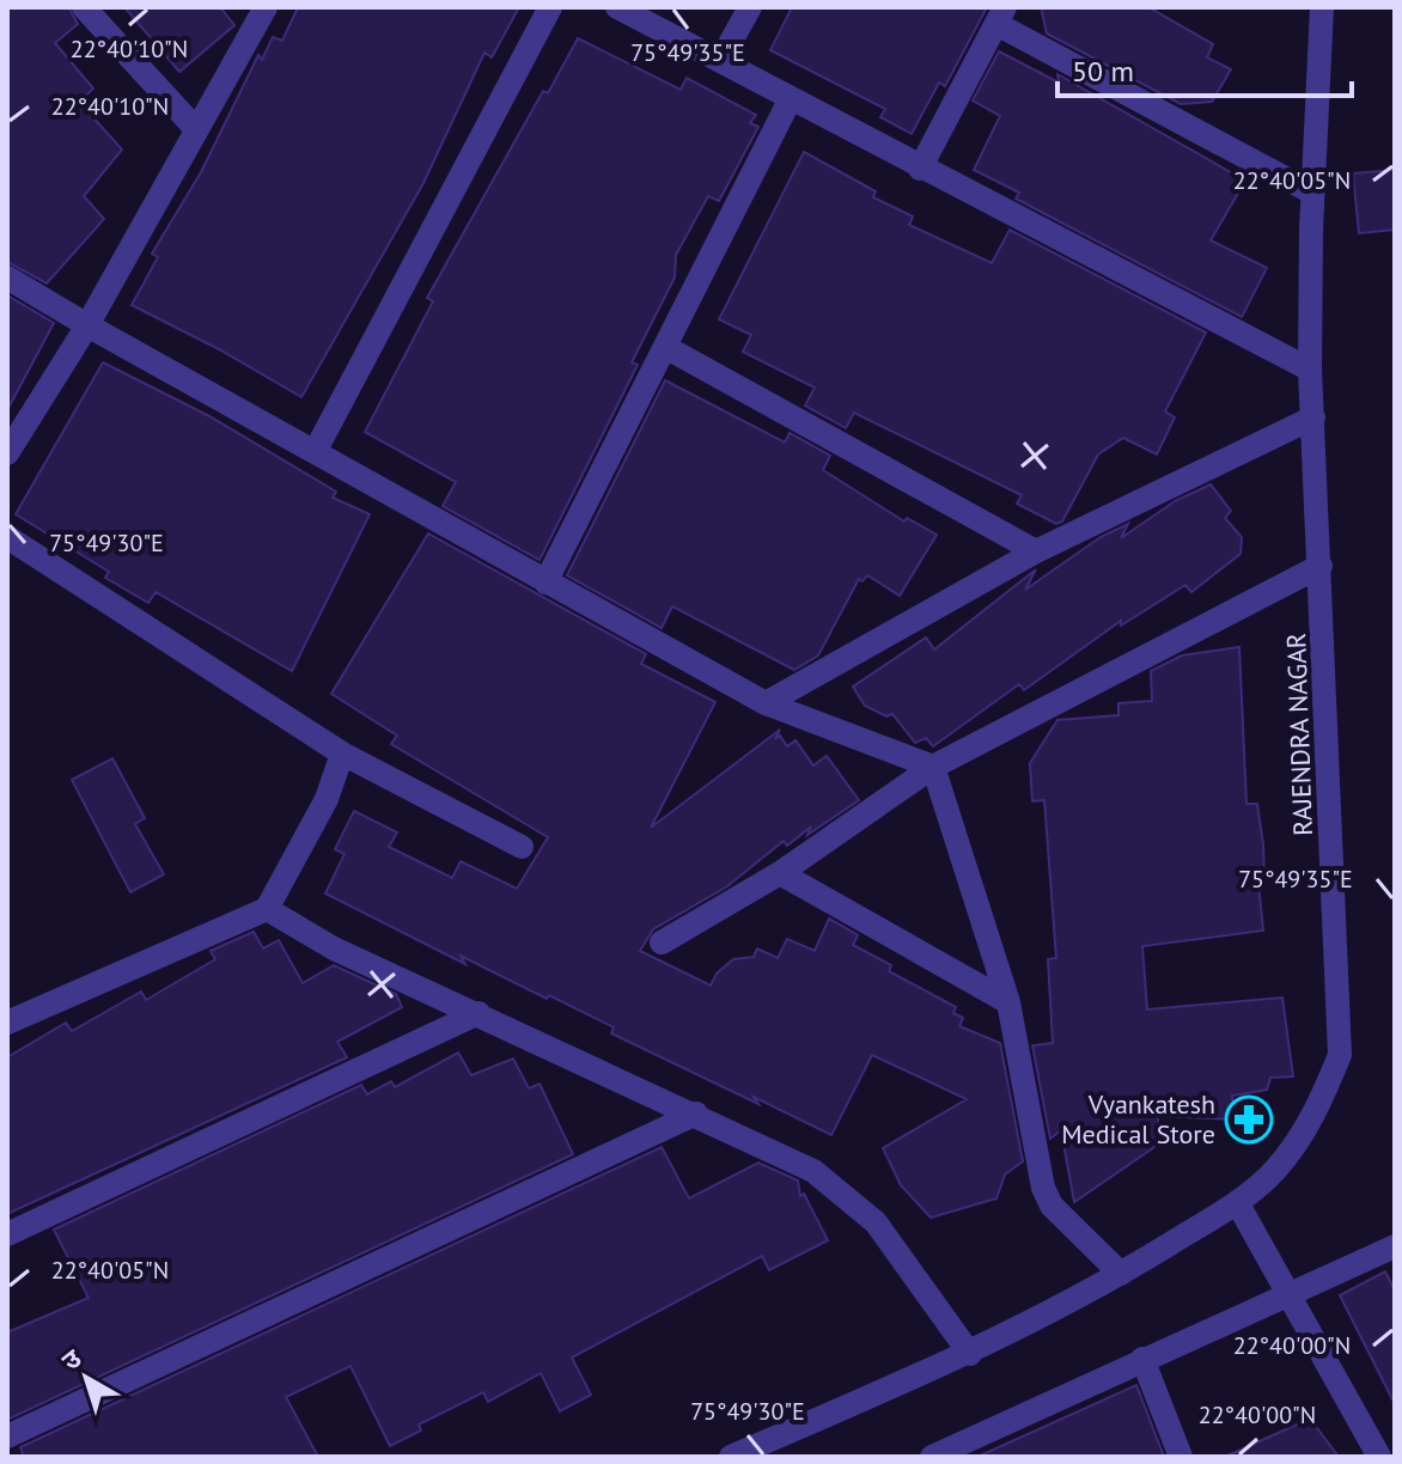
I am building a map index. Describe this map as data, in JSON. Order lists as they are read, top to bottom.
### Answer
{
  "streets": {
    "street": ["RAJENDRA NAGAR"]
  },
  "places": {
    "pharmacy": ["Vyankatesh Medical Store"]
  },
  "scale_bar": "50 m",
  "north": "top left",
  "coordinates": [
    "22°40'10\"N",
    "75°49'35\"E",
    "22°40'05\"N",
    "75°49'30\"E",
    "22°40'00\"N"
  ]
}
